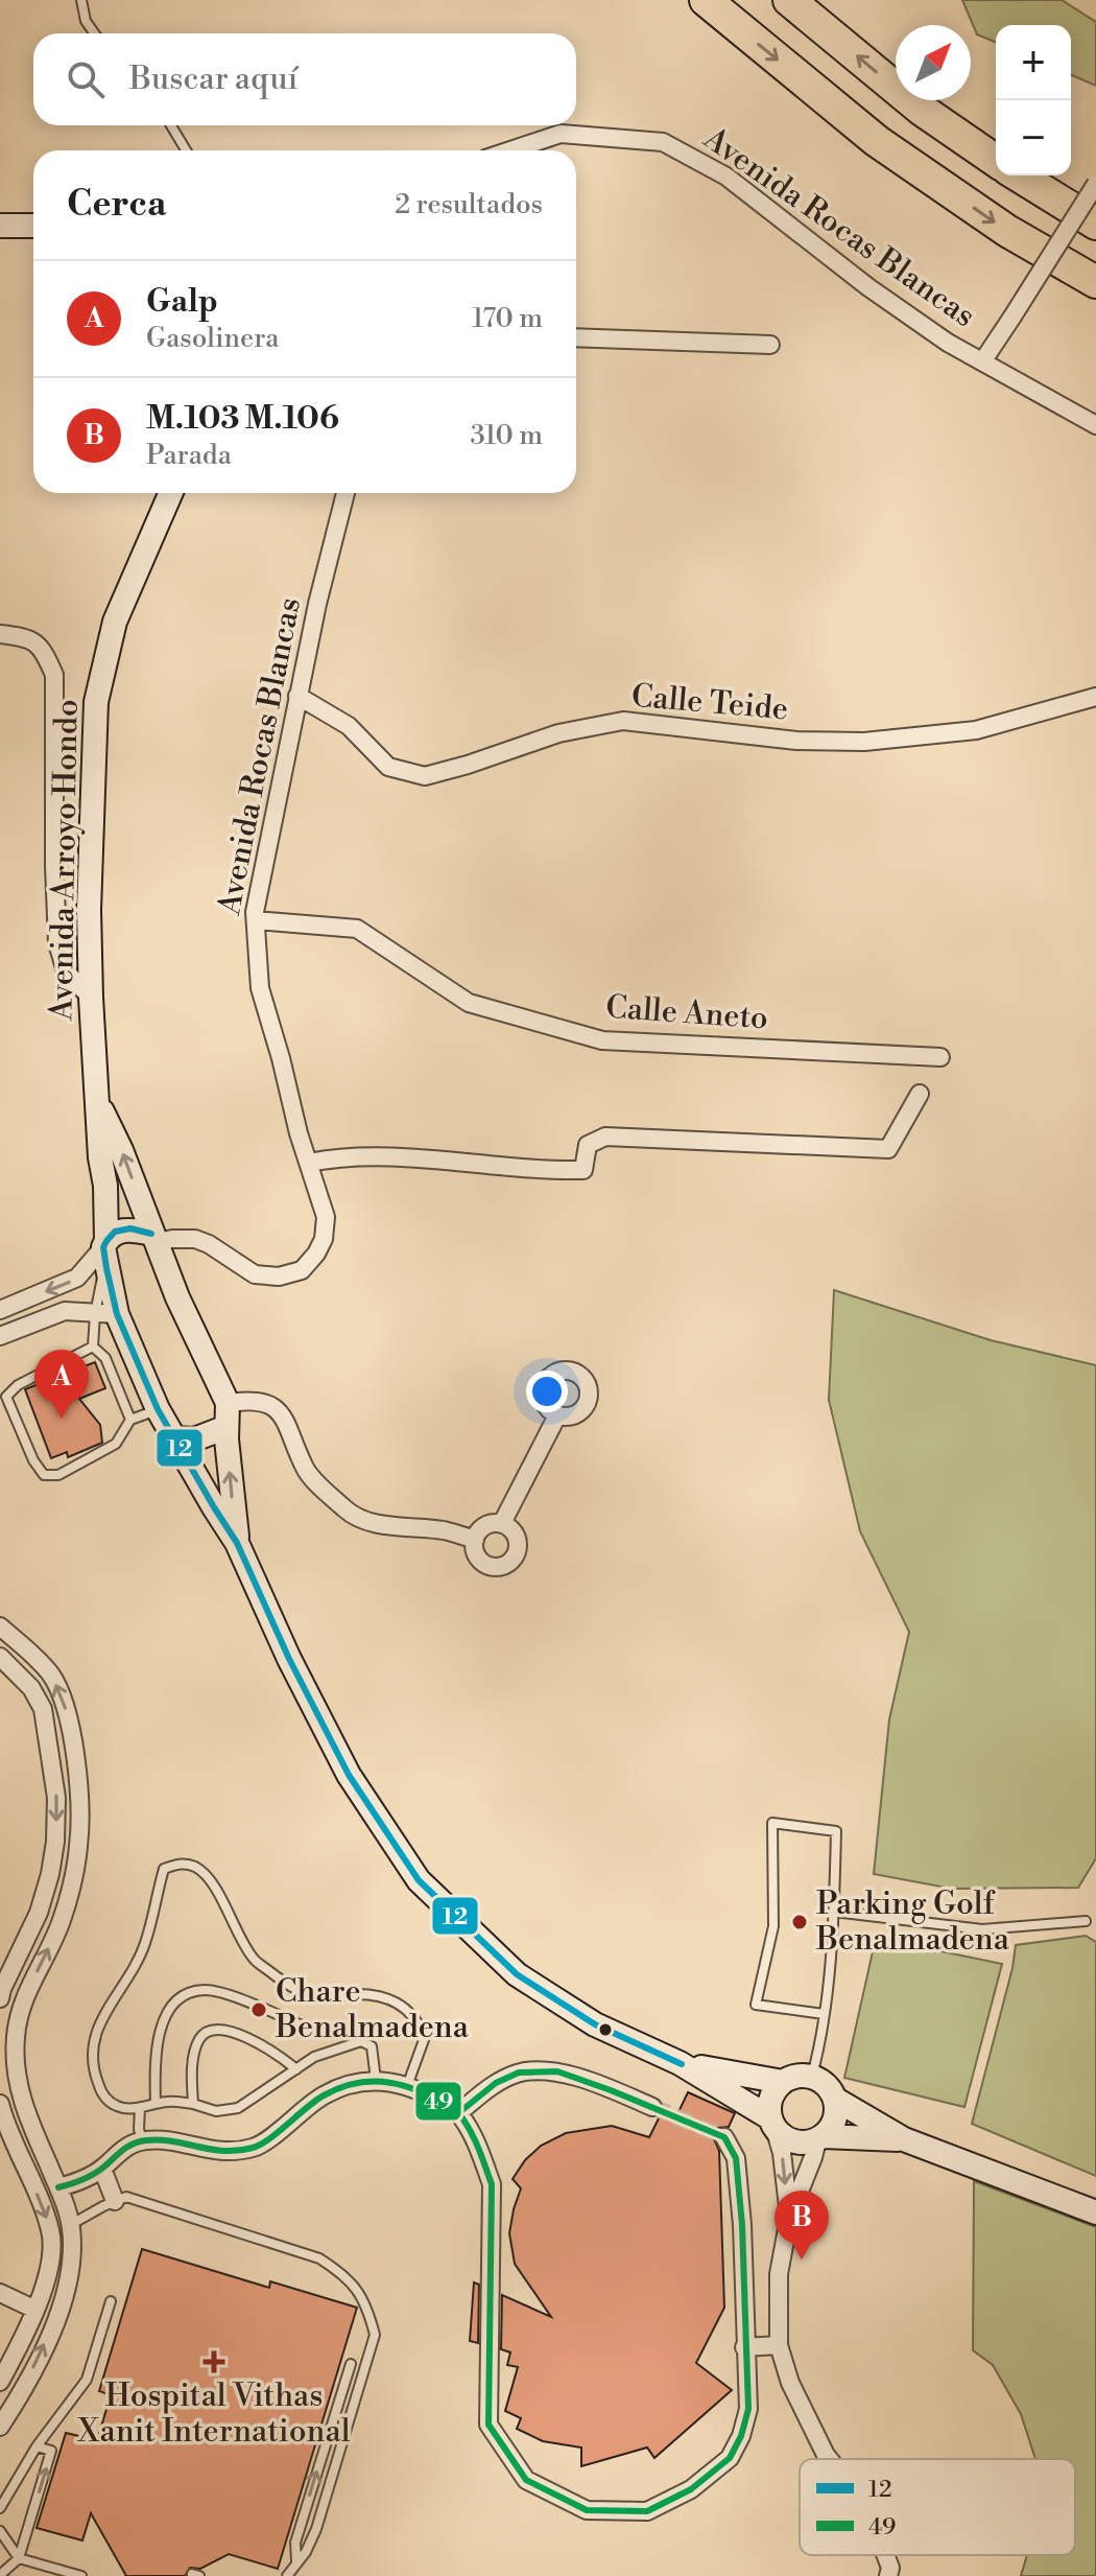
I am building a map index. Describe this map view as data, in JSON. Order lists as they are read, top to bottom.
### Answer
{
  "streets": {
    "main road": ["Avenida Arroyo Hondo"],
    "street": ["Avenida Rocas Blancas", "Calle Teide", "Calle Aneto"]
  },
  "crossings": [
    ["Avenida Rocas Blancas", "Calle Teide"],
    ["Avenida Rocas Blancas", "Avenida Arroyo Hondo"],
    ["Avenida Rocas Blancas", "Calle Aneto"]
  ],
  "places": {
    "other": ["Parking Golf Benalmadena", "Chare Benalmadena"],
    "health": ["Hospital Vithas Xanit International"]
  },
  "lines": ["transit line 12", "transit line 49"],
  "legend": ["12", "49"],
  "north": "top right",
  "page": {
    "map_buttons": ["+", "−"],
    "search": "Buscar aquí",
    "heading": ["Cerca", "2 resultados"],
    "list": [
      {
        "mark": "A",
        "name": "Galp",
        "note": "Gasolinera",
        "value": "170 m"
      },
      {
        "mark": "B",
        "name": "M.103 M.106",
        "note": "Parada",
        "value": "310 m"
      }
    ],
    "pins": ["A", "B"]
  }
}
